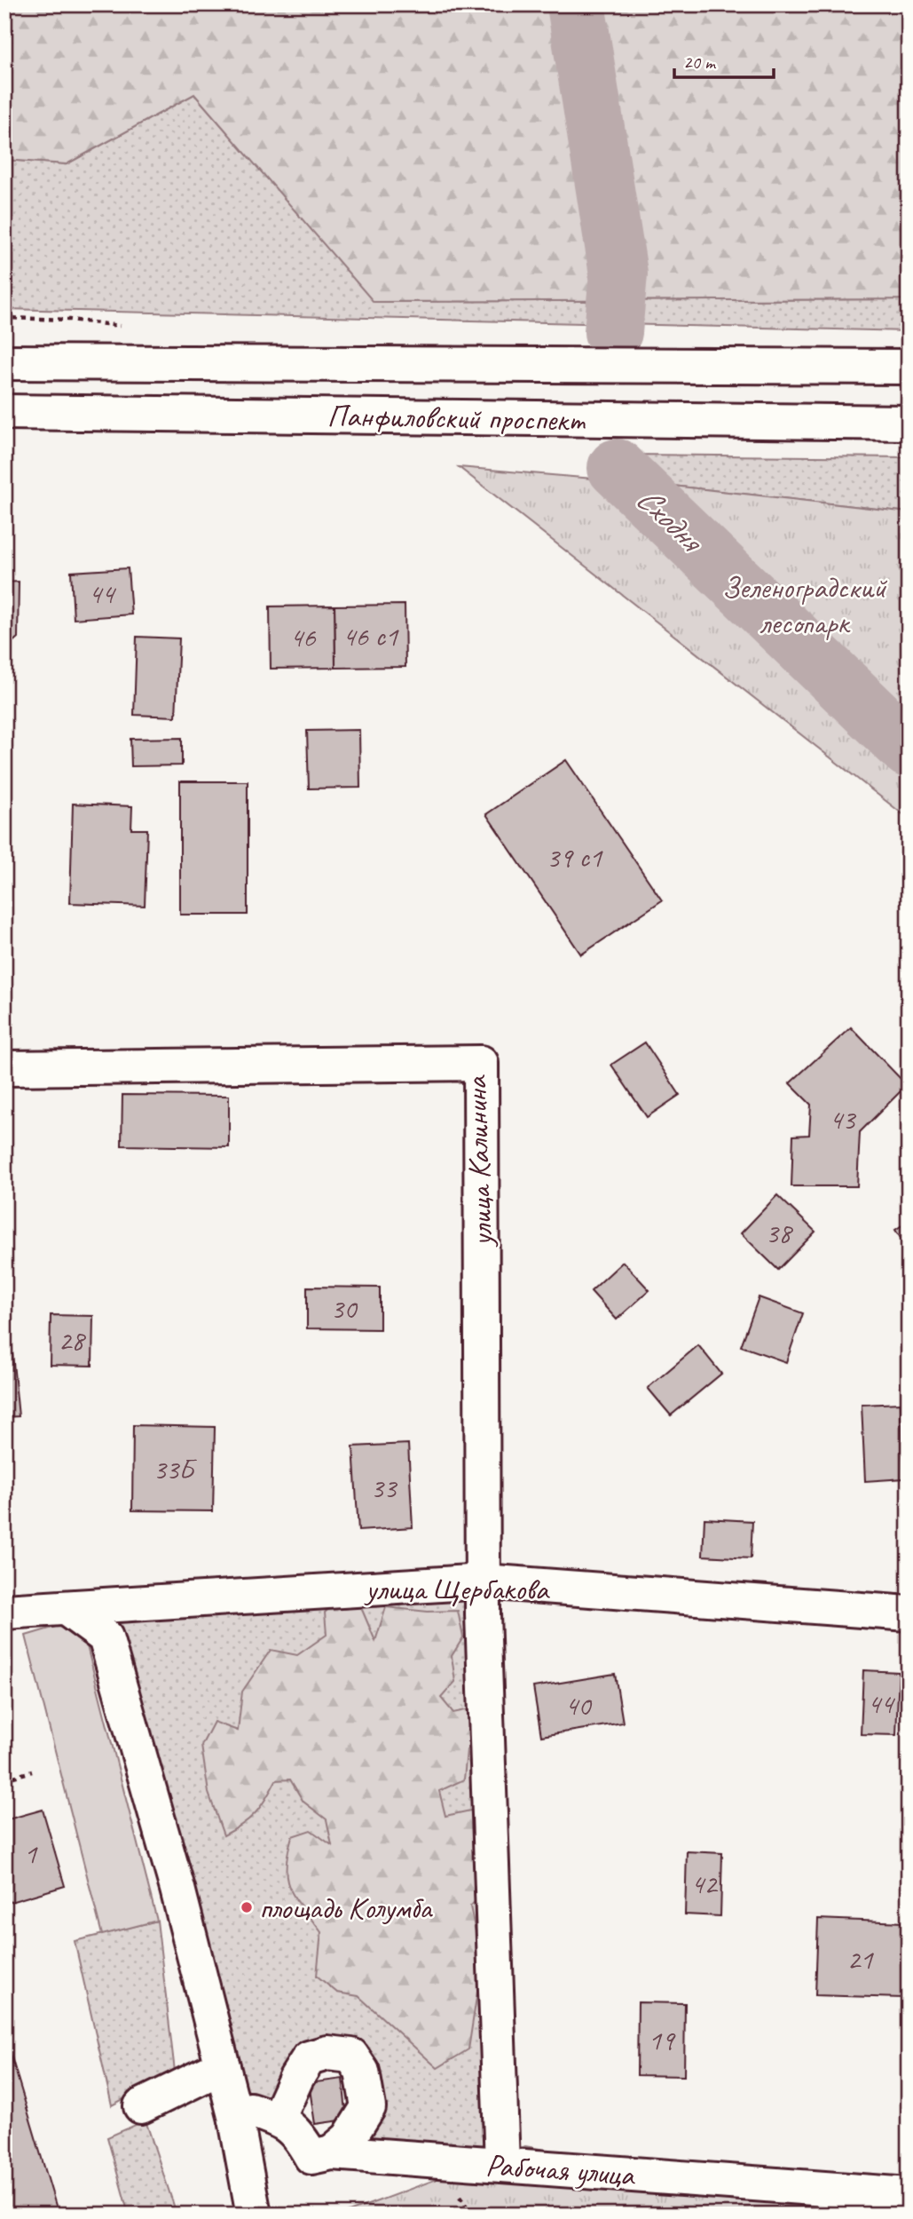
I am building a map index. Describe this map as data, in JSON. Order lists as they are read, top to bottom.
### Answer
{
  "streets": {
    "street": [
      "Панфиловский проспект",
      "улица Калинина",
      "улица Щербакова",
      "Рабочая улица"
    ]
  },
  "crossings": [
    ["улица Калинина", "улица Щербакова"]
  ],
  "water": ["Сходня"],
  "parks": ["Зеленоградский лесопарк"],
  "places": ["площадь Колумба"],
  "house_numbers": [
    "44",
    "46 с1",
    "46",
    "39 с1",
    "43",
    "38",
    "30",
    "28",
    "33Б",
    "33",
    "44",
    "40",
    "1",
    "42",
    "21",
    "19"
  ],
  "scale_bar": "20 m"
}
